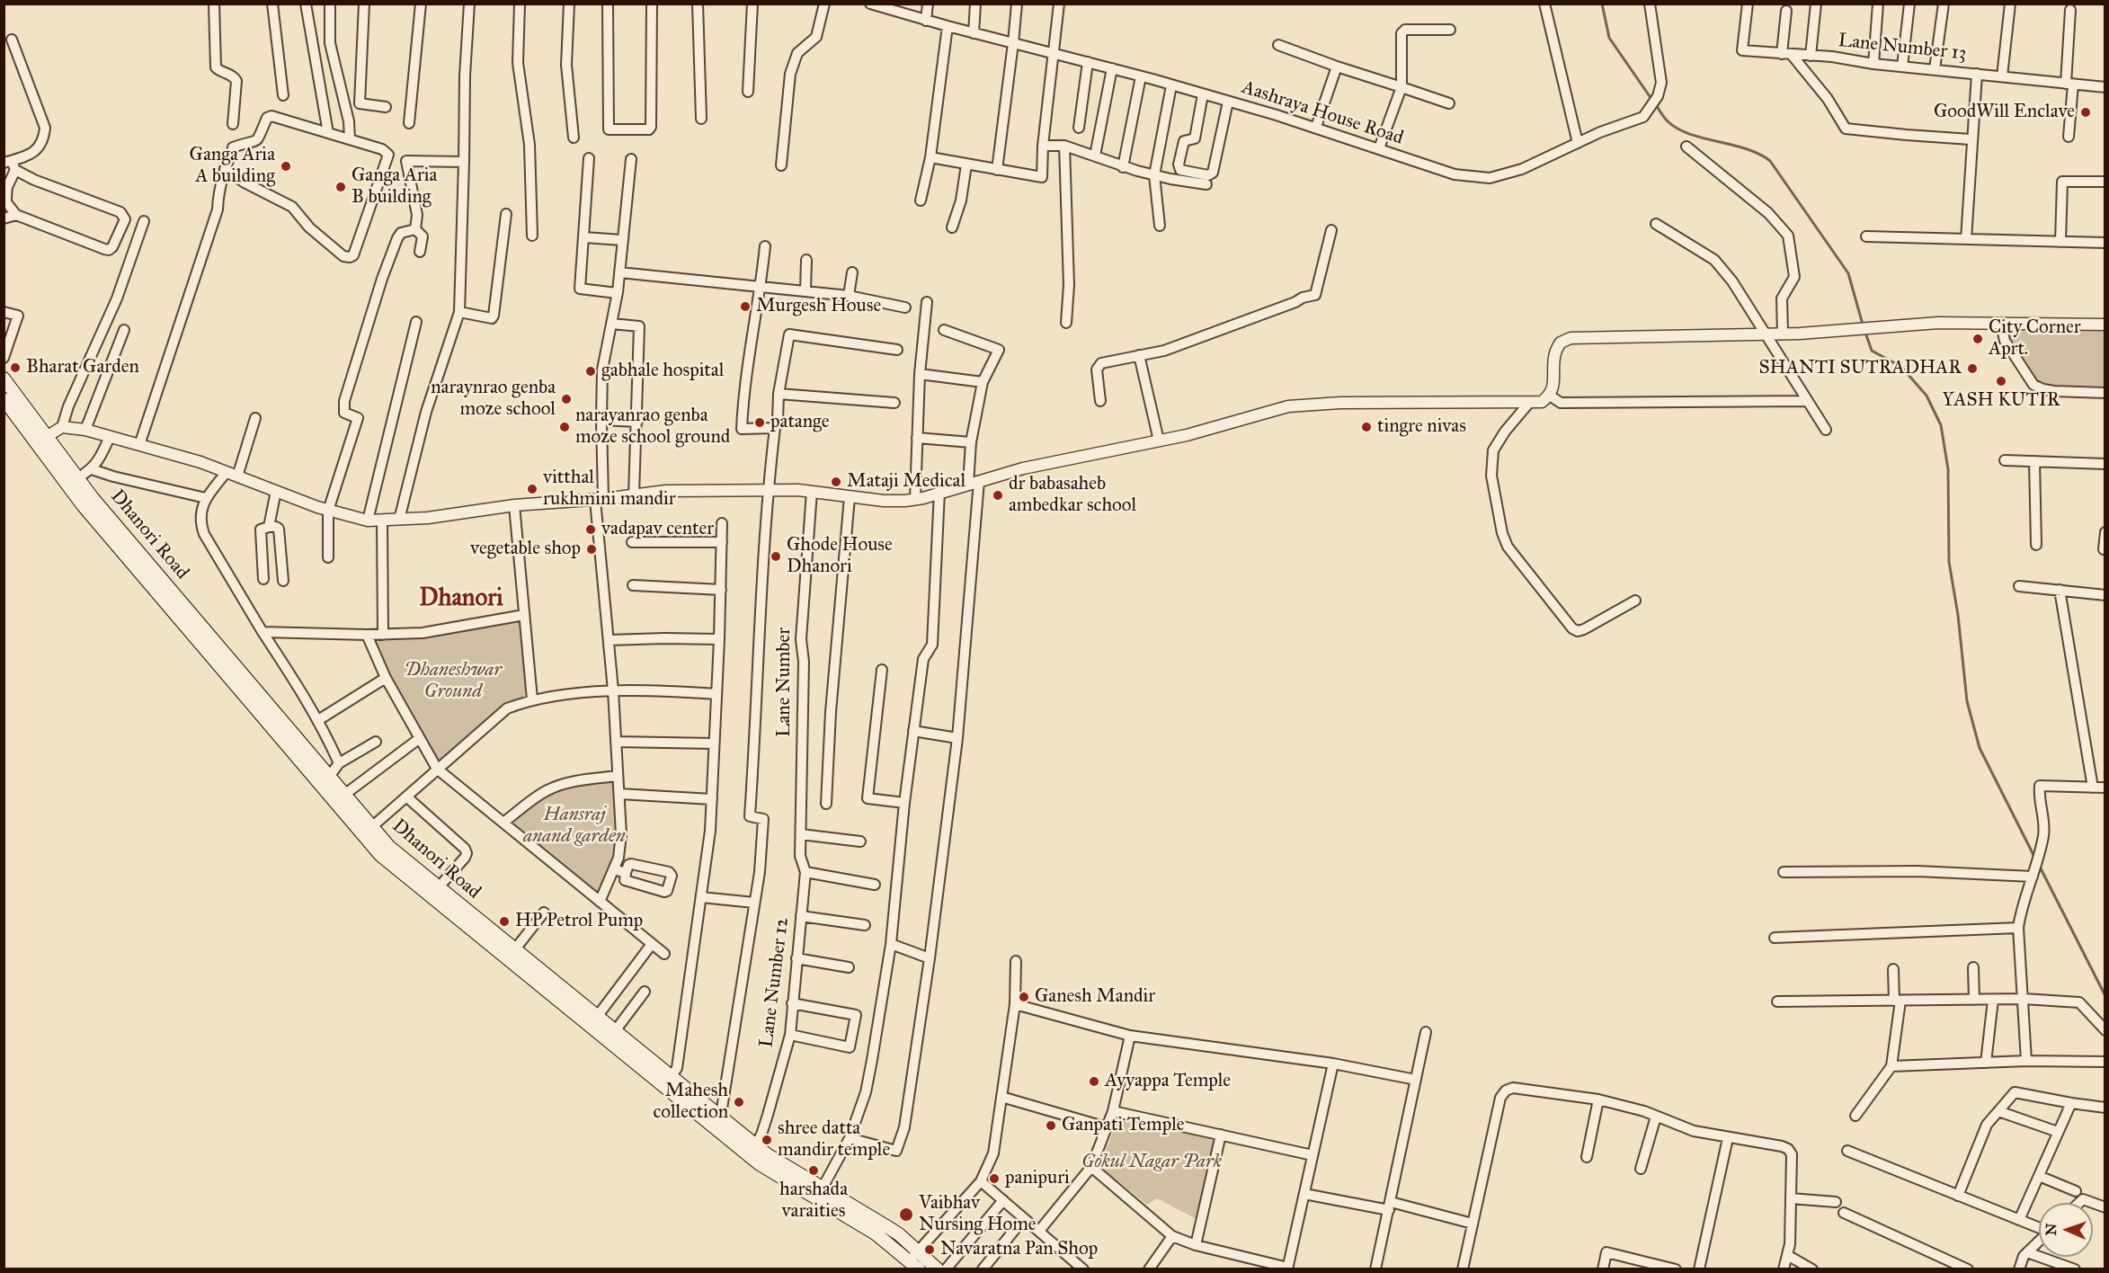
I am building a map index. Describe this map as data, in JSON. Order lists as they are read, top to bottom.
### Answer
{
  "streets": {
    "main road": ["Dhanori Road"],
    "street": [
      "Lane Number 13",
      "Aashraya House Road",
      "Lane Number",
      "Lane Number 12"
    ]
  },
  "crossings": [
    ["Dhanori Road", "Lane Number 12"],
    ["Lane Number", "Lane Number 12"]
  ],
  "districts": ["Dhanori"],
  "parks": ["Dhaneshwar Ground", "Hansraj anand garden", "Gokul Nagar Park"],
  "places": [
    "GoodWill Enclave",
    "Ganga Aria A building",
    "Ganga Aria B building",
    "Murgesh House",
    "City Corner Aprt.",
    "Bharat Garden",
    "SHANTI SUTRADHAR",
    "gabhale hospital",
    "YASH KUTIR",
    "naraynrao genba moze school",
    "patange",
    "narayanrao genba moze school ground",
    "tingre nivas",
    "Mataji Medical",
    "vitthal rukhmini mandir",
    "dr babasaheb ambedkar school",
    "vadapav center",
    "vegetable shop",
    "Ghode House Dhanori",
    "HP Petrol Pump",
    "Ganesh Mandir",
    "Ayyappa Temple",
    "Mahesh collection",
    "Ganpati Temple",
    "shree datta mandir temple",
    "harshada varaities",
    "panipuri",
    "Vaibhav Nursing Home",
    "Navaratna Pan Shop"
  ],
  "north": "left"
}
